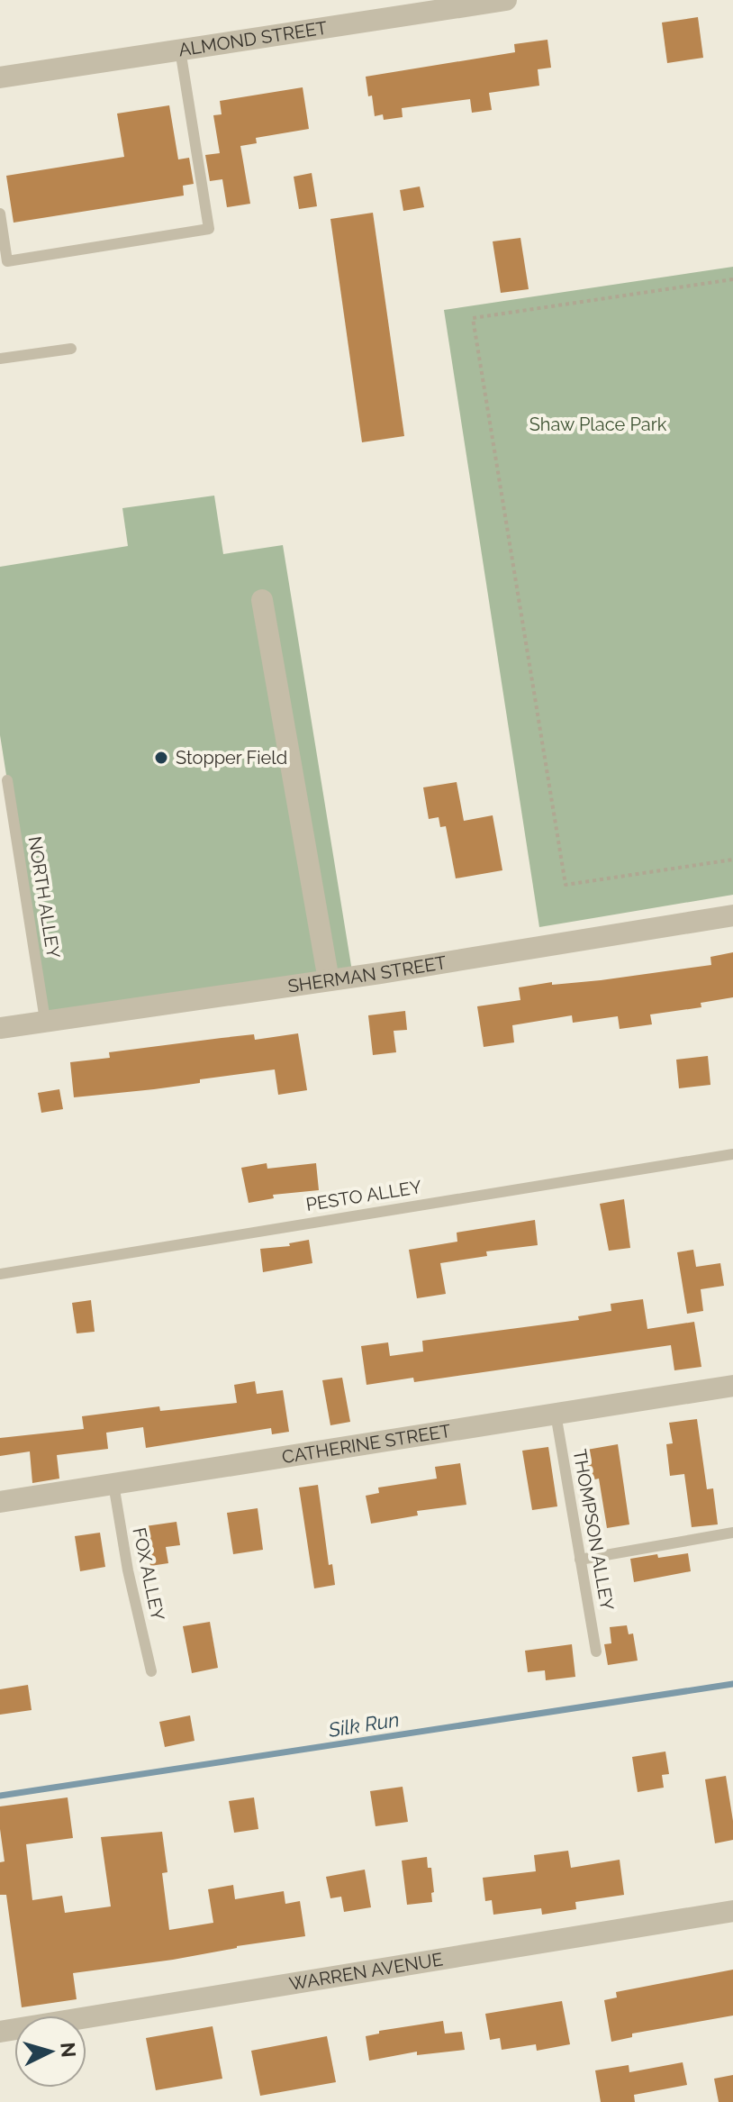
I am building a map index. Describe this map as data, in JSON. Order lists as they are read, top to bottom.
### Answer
{
  "streets": {
    "street": [
      "ALMOND STREET",
      "SHERMAN STREET",
      "CATHERINE STREET",
      "WARREN AVENUE"
    ],
    "lane": [
      "NORTH ALLEY",
      "PESTO ALLEY",
      "THOMPSON ALLEY",
      "FOX ALLEY"
    ]
  },
  "crossings": [
    ["NORTH ALLEY", "SHERMAN STREET"],
    ["CATHERINE STREET", "THOMPSON ALLEY"],
    ["CATHERINE STREET", "FOX ALLEY"]
  ],
  "water": ["Silk Run"],
  "parks": ["Shaw Place Park"],
  "places": ["Stopper Field"],
  "north": "right"
}
